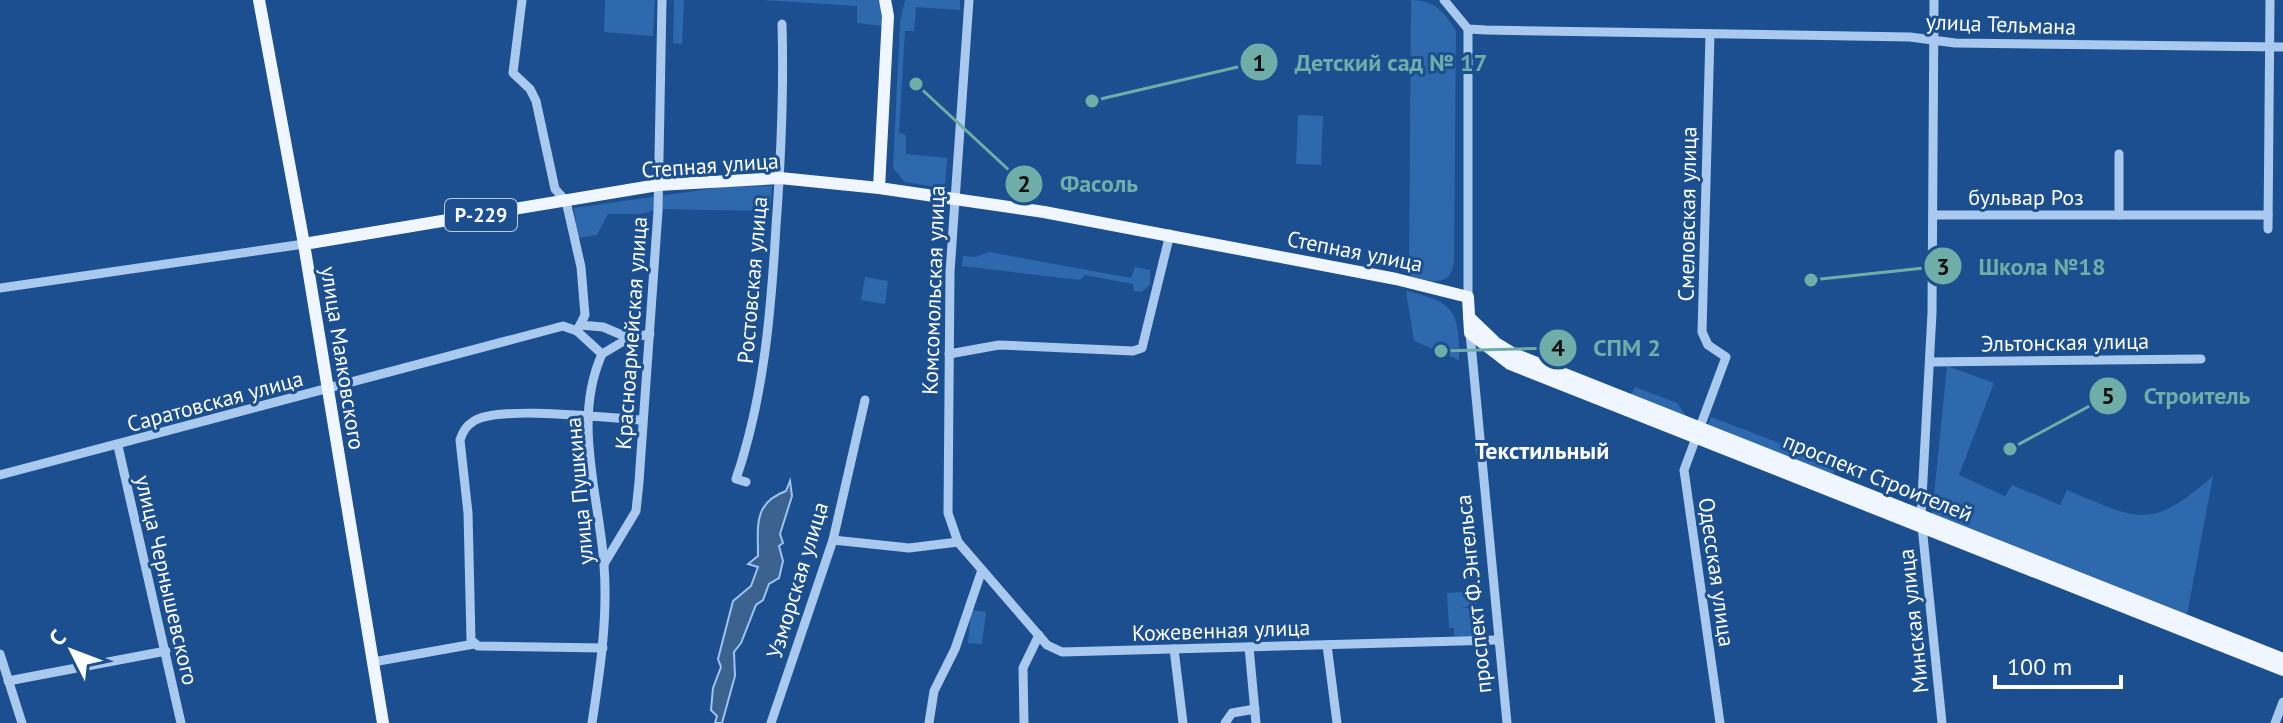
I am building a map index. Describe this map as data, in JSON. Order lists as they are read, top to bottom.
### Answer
{
  "streets": {
    "main road": [
      "Степная улица",
      "Р-229",
      "улица Маяковского",
      "проспект Строителей",
      "проспект Ф.Энгельса"
    ],
    "street": [
      "улица Тельмана",
      "бульвар Роз",
      "Смеловская улица",
      "Ростовская улица",
      "Комсомольская улица",
      "Красноармейская улица",
      "Эльтонская улица",
      "Саратовская улица",
      "улица Пушкина",
      "Одесская улица",
      "улица Чернышевского",
      "Узморская улица",
      "Минская улица",
      "Кожевенная улица"
    ]
  },
  "crossings": [
    ["улица Тельмана", "Смеловская улица"],
    ["улица Тельмана", "проспект Ф.Энгельса"],
    ["улица Тельмана", "Минская улица"],
    ["Степная улица", "Ростовская улица"],
    ["Степная улица", "Комсомольская улица"],
    ["Степная улица", "Красноармейская улица"],
    ["Степная улица", "улица Маяковского"],
    ["Степная улица", "проспект Ф.Энгельса"],
    ["бульвар Роз", "Минская улица"],
    ["Смеловская улица", "проспект Строителей"],
    ["Смеловская улица", "Одесская улица"],
    ["Комсомольская улица", "Кожевенная улица"],
    ["Красноармейская улица", "улица Пушкина"],
    ["Эльтонская улица", "Минская улица"],
    ["улица Маяковского", "Саратовская улица"],
    ["Саратовская улица", "улица Чернышевского"],
    ["проспект Строителей", "Одесская улица"],
    ["проспект Строителей", "проспект Ф.Энгельса"],
    ["проспект Строителей", "Минская улица"],
    ["проспект Ф.Энгельса", "Кожевенная улица"]
  ],
  "districts": ["Текстильный"],
  "places": [
    "Фасоль",
    "Детский сад № 17",
    "Школа №18",
    "СПМ 2",
    "Строитель"
  ],
  "scale_bar": "100 m",
  "north": "top left"
}
